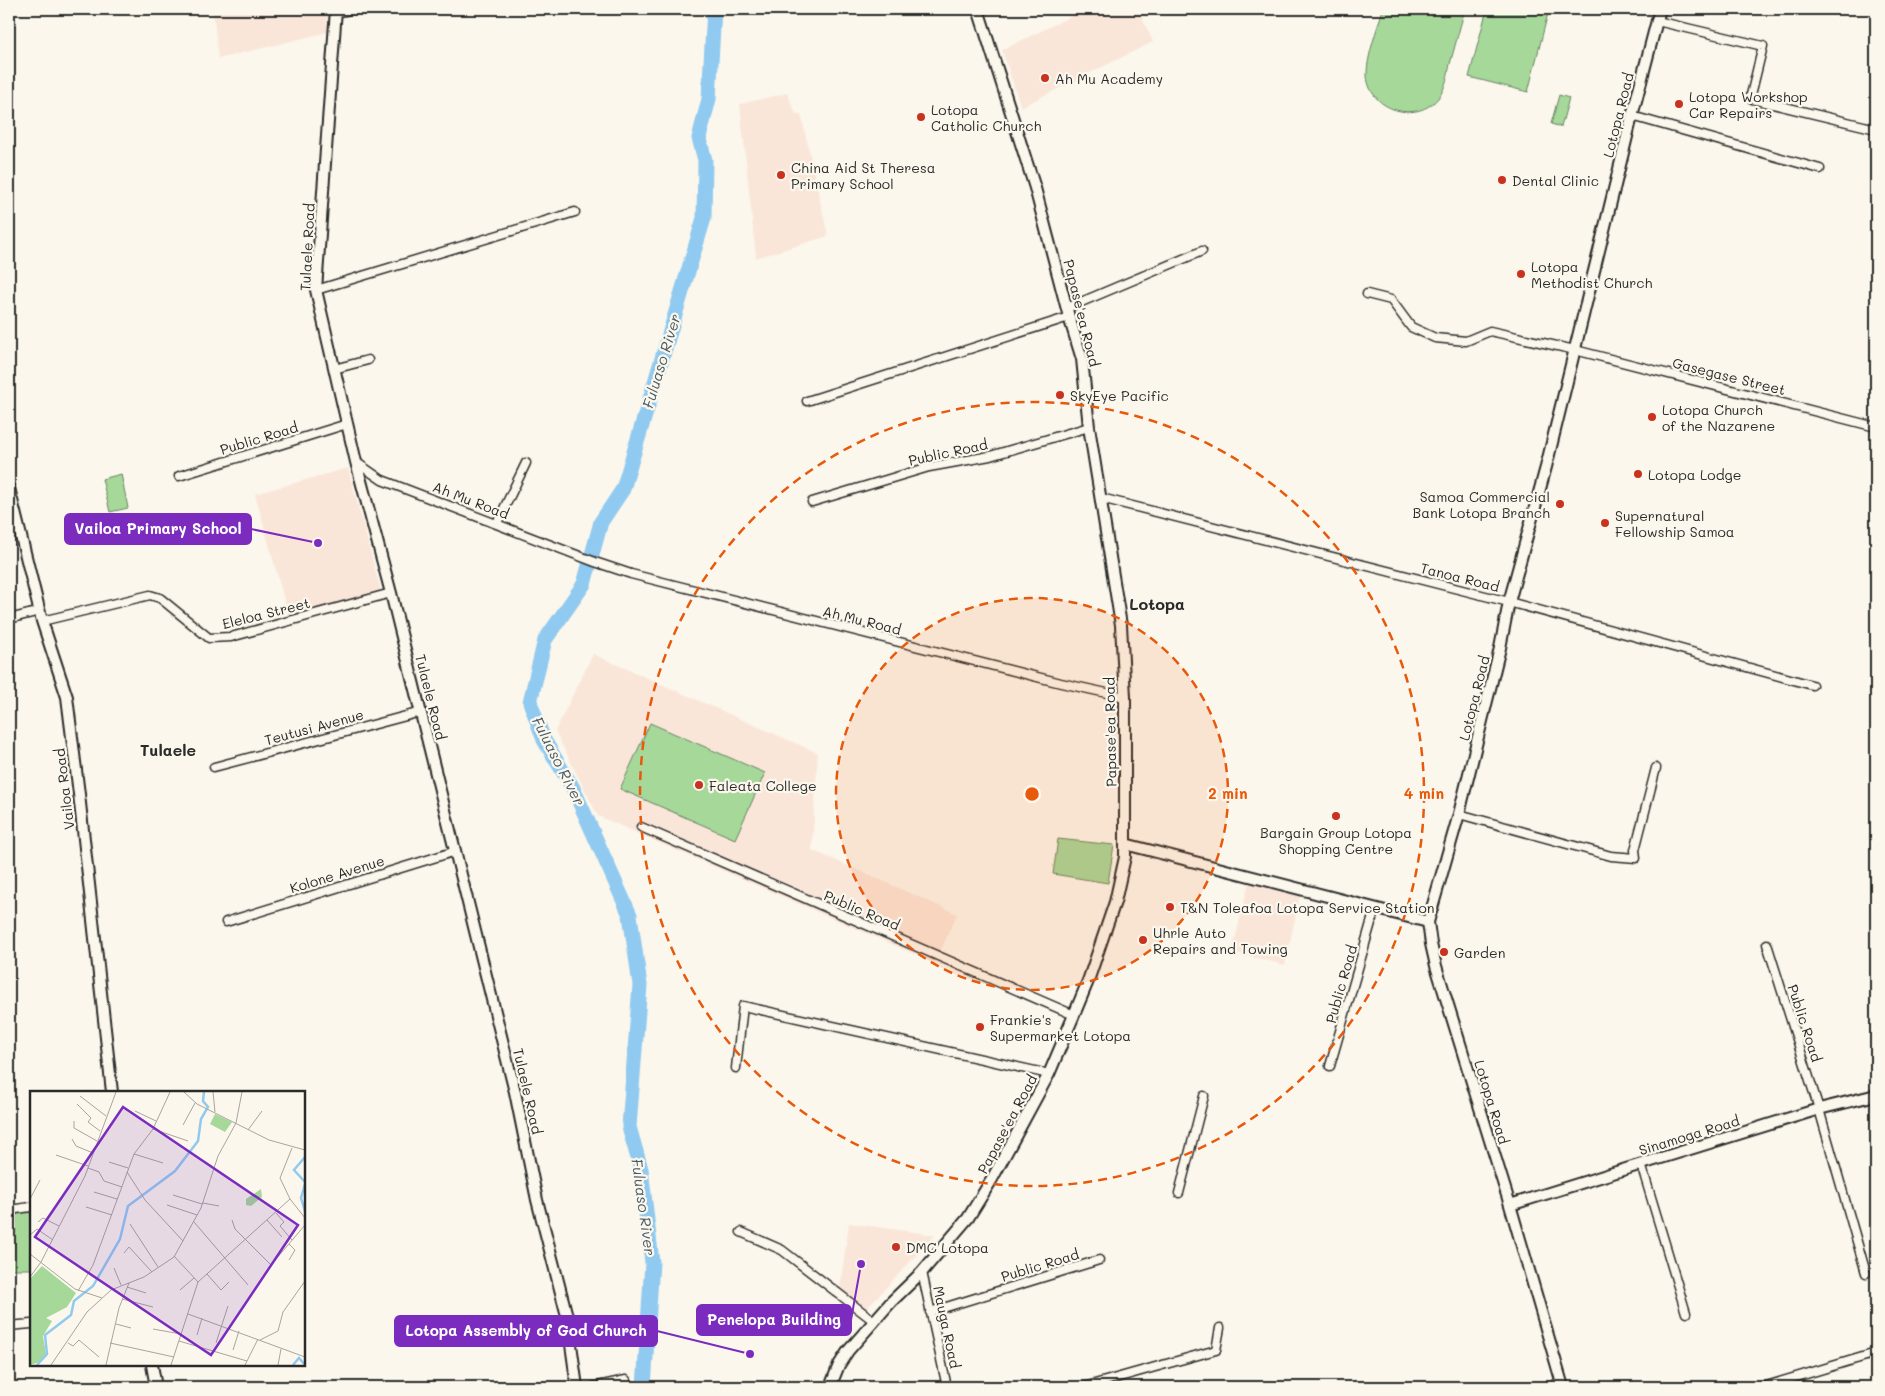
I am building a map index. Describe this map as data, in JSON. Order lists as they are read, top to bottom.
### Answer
{
  "streets": {
    "street": [
      "Lotopa Road",
      "Tulaele Road",
      "Papase'ea Road",
      "Gasegase Street",
      "Public Road",
      "Ah Mu Road",
      "Tanoa Road",
      "Eleloa Street",
      "Teutusi Avenue",
      "Vailoa Road",
      "Kolone Avenue",
      "Sinamoga Road",
      "Mauga Road"
    ]
  },
  "crossings": [
    ["Lotopa Road", "Gasegase Street"],
    ["Lotopa Road", "Tanoa Road"],
    ["Lotopa Road", "Sinamoga Road"],
    ["Tulaele Road", "Public Road"],
    ["Tulaele Road", "Ah Mu Road"],
    ["Tulaele Road", "Eleloa Street"],
    ["Tulaele Road", "Teutusi Avenue"],
    ["Tulaele Road", "Kolone Avenue"],
    ["Papase'ea Road", "Public Road"],
    ["Papase'ea Road", "Ah Mu Road"],
    ["Papase'ea Road", "Tanoa Road"],
    ["Papase'ea Road", "Mauga Road"],
    ["Public Road", "Sinamoga Road"],
    ["Public Road", "Mauga Road"],
    ["Eleloa Street", "Vailoa Road"]
  ],
  "districts": ["Lotopa", "Tulaele"],
  "water": ["Fuluaso River"],
  "places": [
    "Ah Mu Academy",
    "Lotopa Workshop Car Repairs",
    "Lotopa Catholic Church",
    "China Aid St Theresa Primary School",
    "Dental Clinic",
    "Lotopa Methodist Church",
    "SkyEye Pacific",
    "Lotopa Church of the Nazarene",
    "Lotopa Lodge",
    "Samoa Commercial Bank Lotopa Branch",
    "Supernatural Fellowship Samoa",
    "Vailoa Primary School",
    "Faleata College",
    "Bargain Group Lotopa Shopping Centre",
    "T&N Toleafoa Lotopa Service Station",
    "Uhrle Auto Repairs and Towing",
    "Garden",
    "Frankie's Supermarket Lotopa",
    "DMC Lotopa",
    "Penelopa Building",
    "Lotopa Assembly of God Church"
  ],
  "rings": ["2 min", "4 min"]
}
